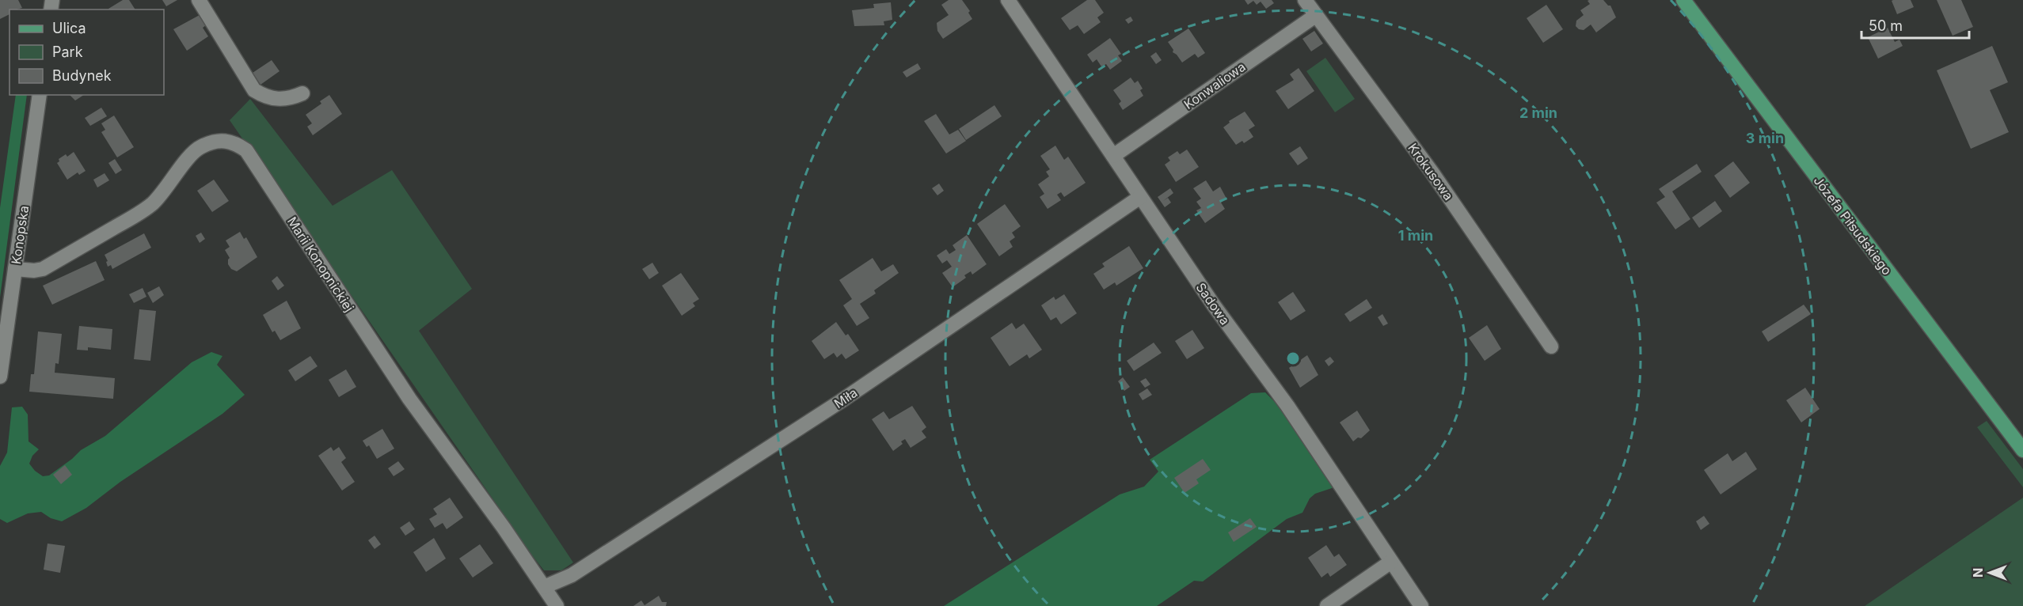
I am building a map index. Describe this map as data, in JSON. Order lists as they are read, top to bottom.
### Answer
{
  "streets": {
    "main road": ["Józefa Piłsudskiego"],
    "street": [
      "Konwaliowa",
      "Krokusowa",
      "Konopska",
      "Marii Konopnickiej",
      "Sadowa",
      "Miła"
    ]
  },
  "crossings": [
    ["Konwaliowa", "Krokusowa"],
    ["Konwaliowa", "Sadowa"],
    ["Konopska", "Marii Konopnickiej"],
    ["Marii Konopnickiej", "Miła"],
    ["Sadowa", "Miła"]
  ],
  "legend": ["Ulica", "Park", "Budynek"],
  "scale_bar": "50 m",
  "north": "left",
  "rings": ["2 min", "3 min", "1 min"]
}
